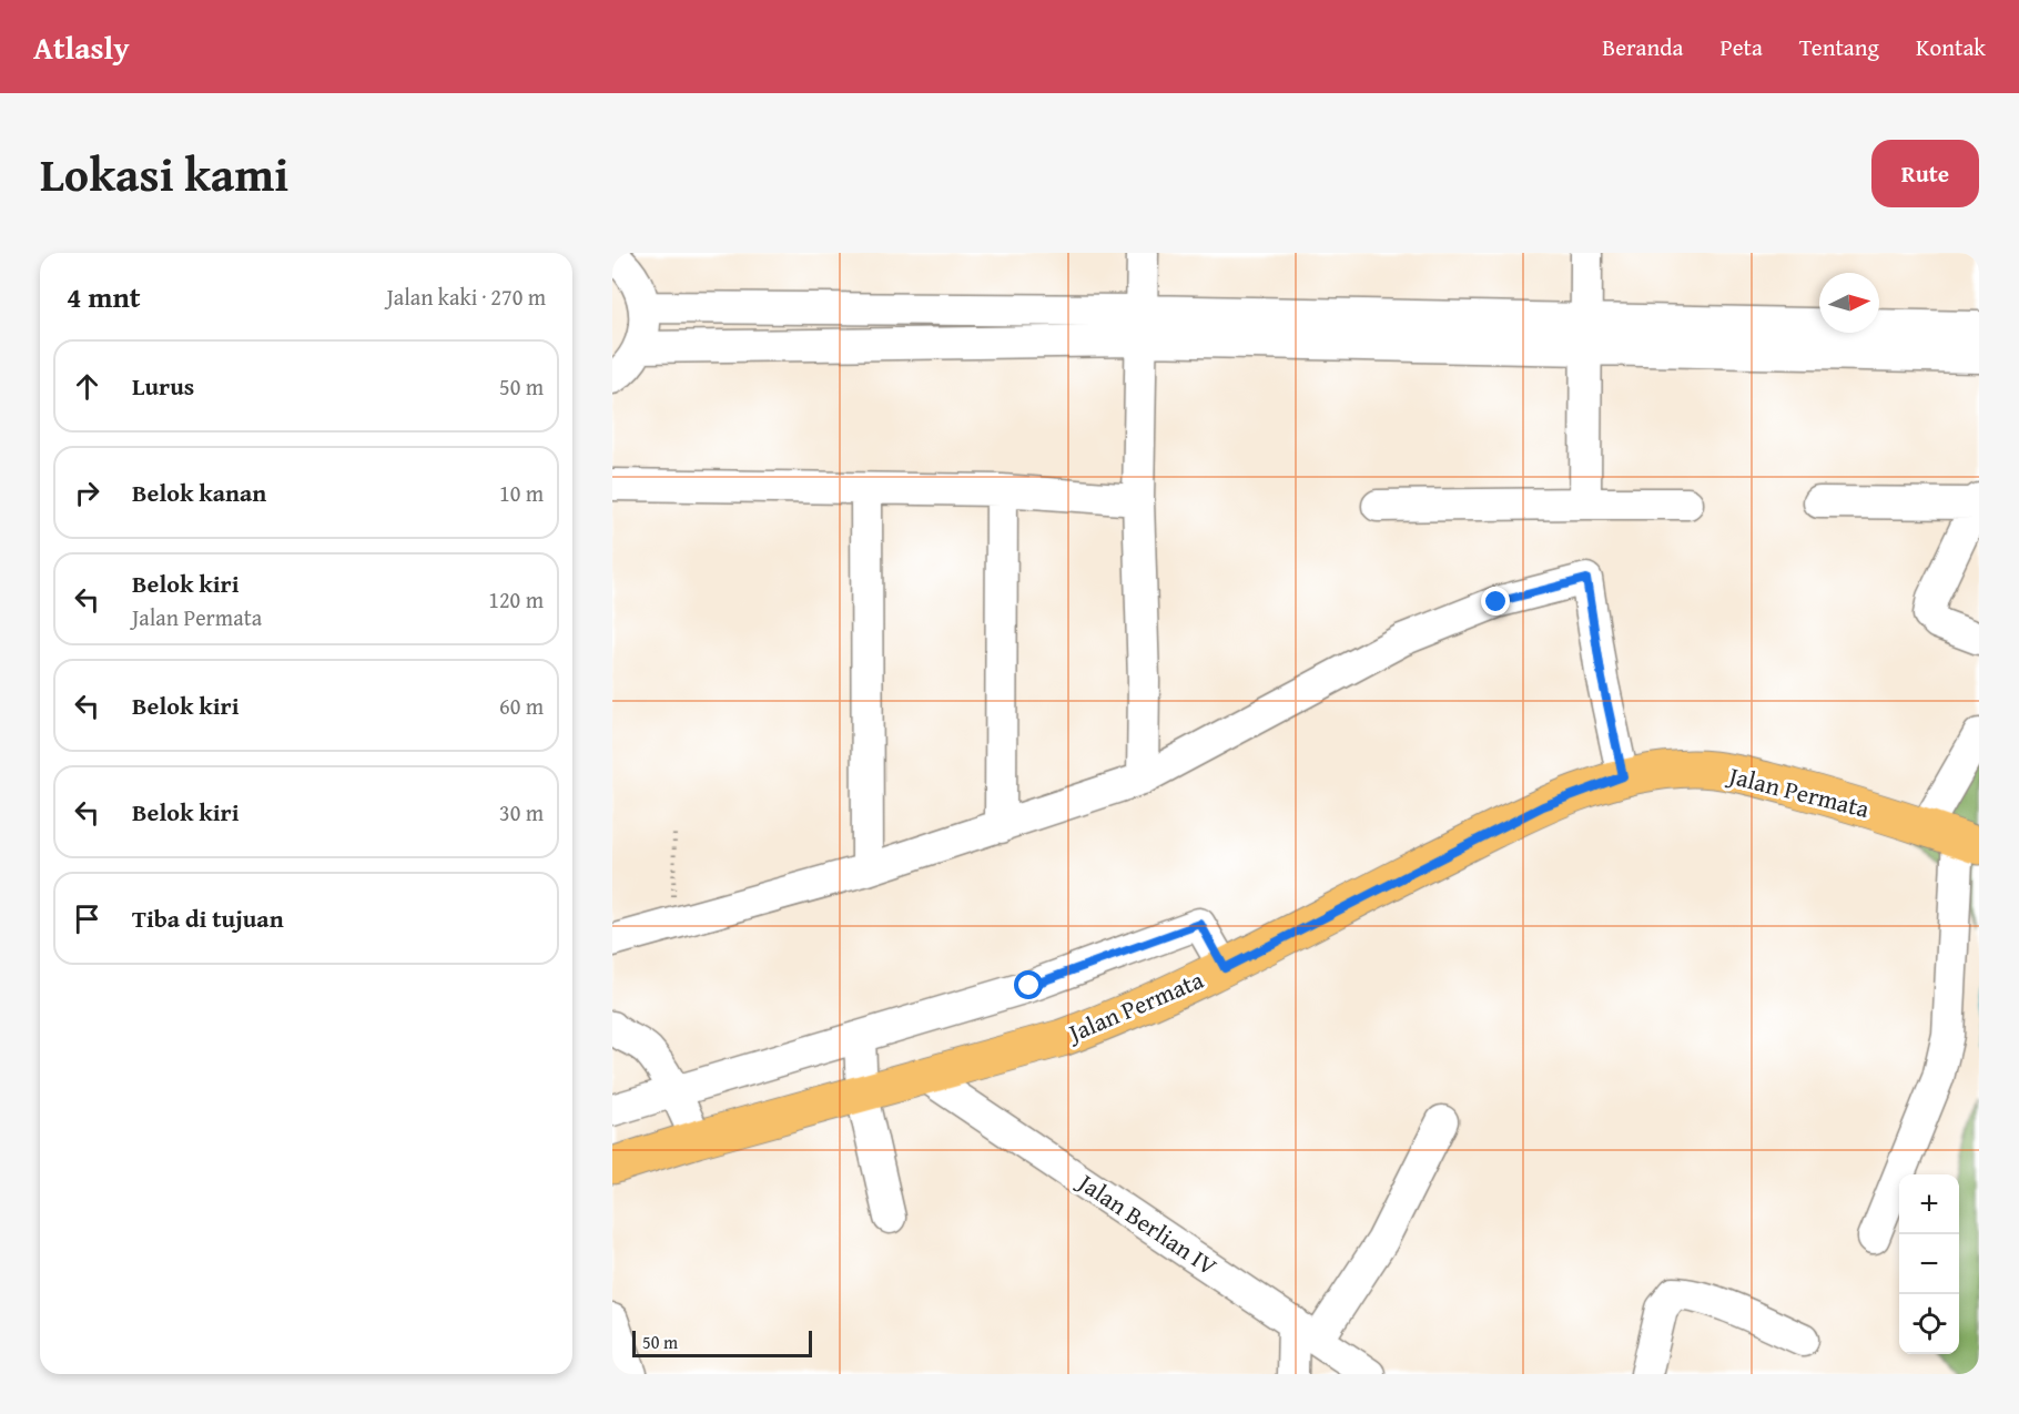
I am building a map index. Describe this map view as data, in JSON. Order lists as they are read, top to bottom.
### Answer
{
  "streets": {
    "main road": ["Jalan Permata"],
    "street": ["Jalan Berlian IV"]
  },
  "crossings": [
    ["Jalan Permata", "Jalan Berlian IV"]
  ],
  "scale_bar": "50 m",
  "north": "right",
  "page": {
    "header": "Atlasly",
    "nav": [
      "Beranda",
      "Peta",
      "Tentang",
      "Kontak"
    ],
    "title": "Lokasi kami",
    "buttons": "Rute",
    "heading": ["4 mnt", "Jalan kaki · 270 m"],
    "list": [
      ["Lurus", "50 m"],
      ["Belok kanan", "10 m"],
      ["Belok kiri", "Jalan Permata", "120 m"],
      ["Belok kiri", "60 m"],
      ["Belok kiri", "30 m"],
      "Tiba di tujuan"
    ],
    "map_buttons": ["+", "−"],
    "scale": "50 m"
  }
}
